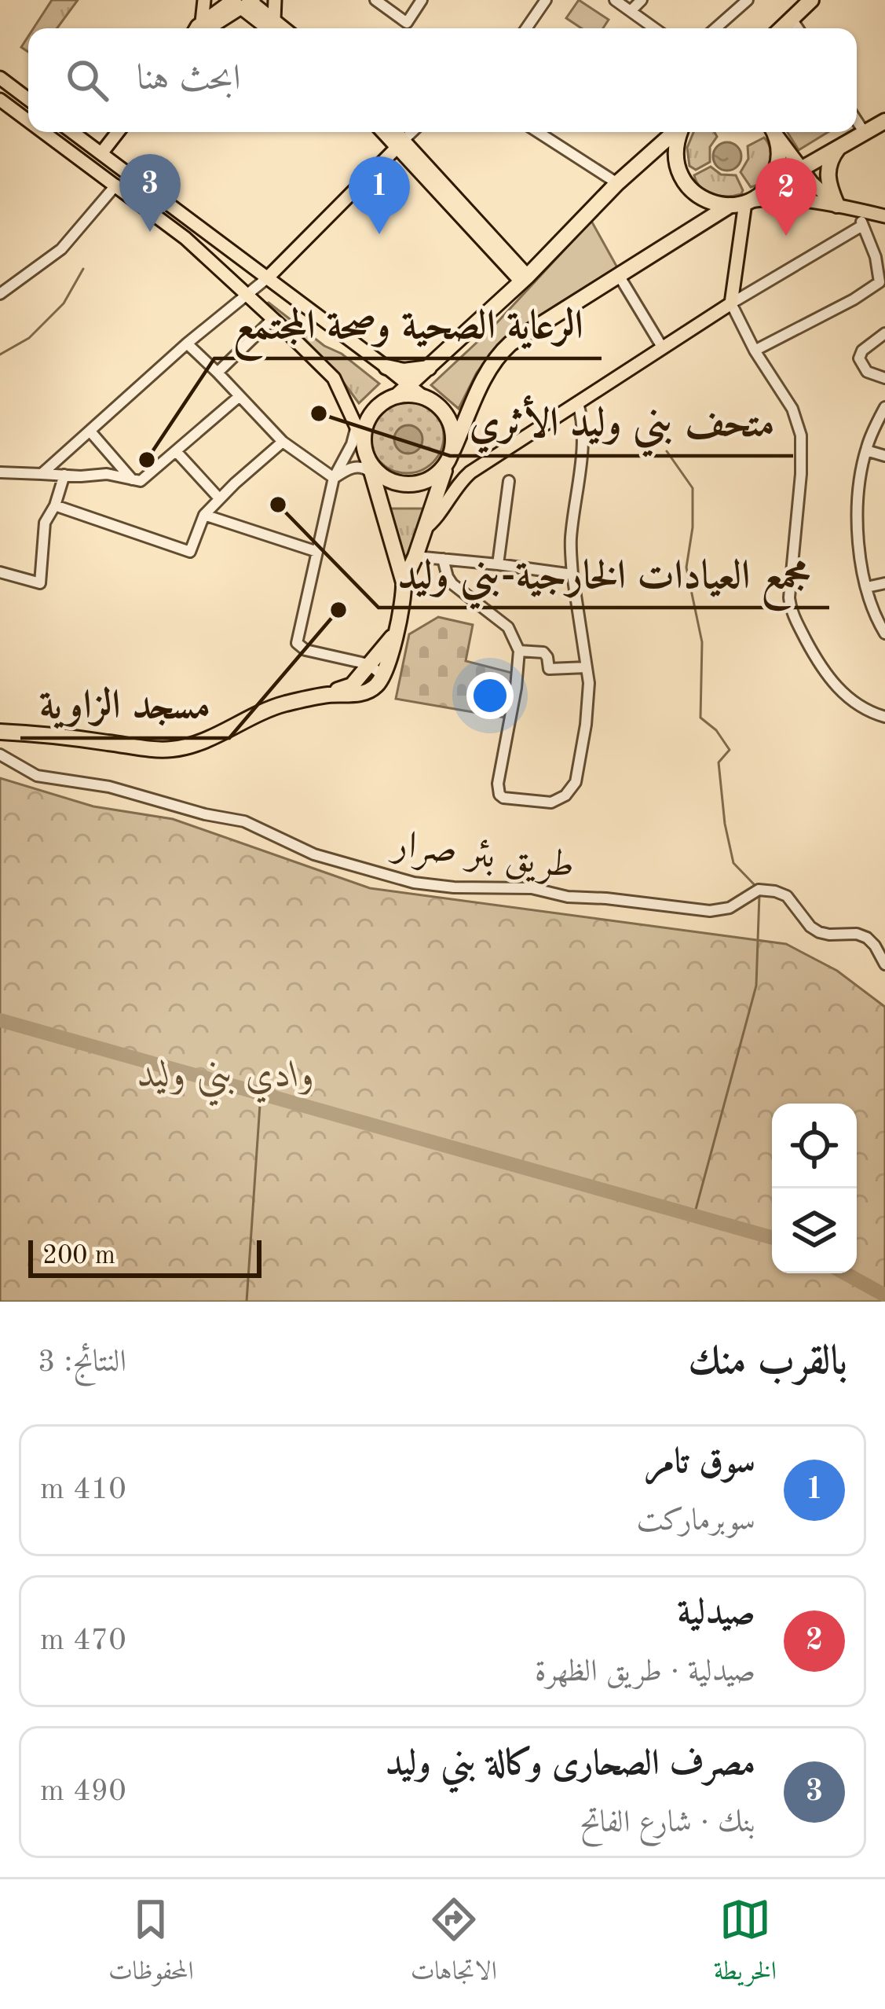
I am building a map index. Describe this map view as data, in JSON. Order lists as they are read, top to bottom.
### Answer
{
  "streets": {
    "street": ["طريق بئر صرار"]
  },
  "parks": ["وادي بني وليد"],
  "places": [
    "متحف بني وليد الأثري",
    "الرعاية الصحية وصحة المجتمع",
    "مجمع العيادات الخارجية-بني وليد",
    "مسجد الزاوية"
  ],
  "scale_bar": "200 m",
  "page": {
    "search": "ابحث هنا",
    "pins": ["3", "1", "2"],
    "scale": "200 m",
    "heading": ["بالقرب منك", "النتائج: 3"],
    "list": [
      {
        "mark": "1",
        "name": "سوق تامر",
        "note": "سوبرماركت",
        "value": "410 m"
      },
      {
        "mark": "2",
        "name": "صيدلية",
        "note": "صيدلية · طريق الظهرة",
        "value": "470 m"
      },
      {
        "mark": "3",
        "name": "مصرف الصحارى وكالة بني وليد",
        "note": "بنك · شارع الفاتح",
        "value": "490 m"
      }
    ],
    "nav": ["الخريطة", "الاتجاهات", "المحفوظات"]
  }
}
